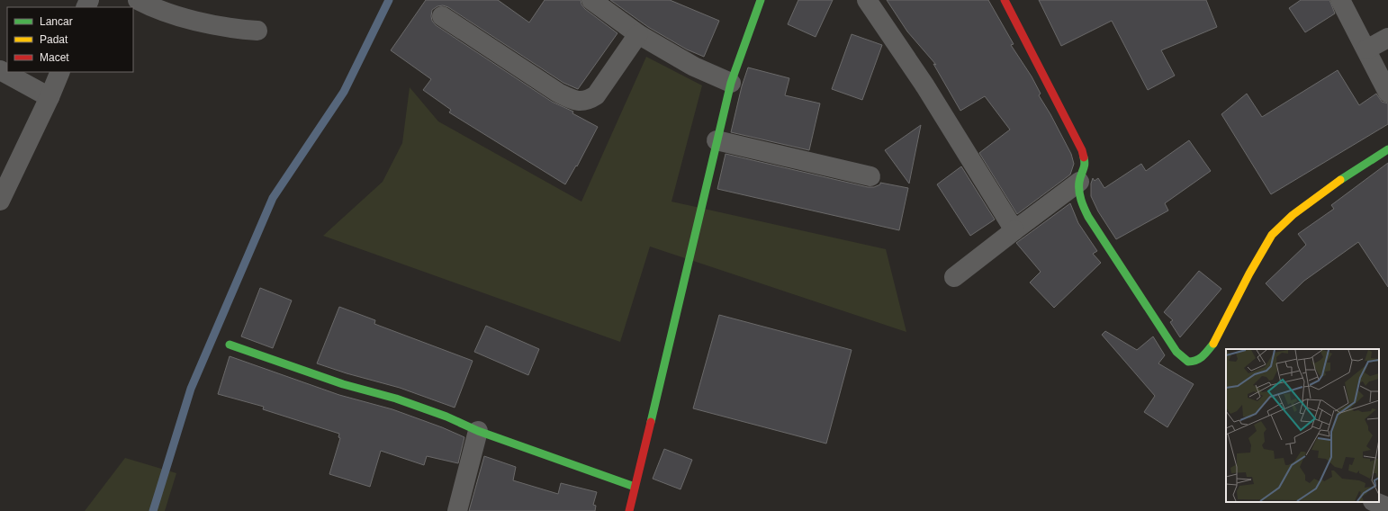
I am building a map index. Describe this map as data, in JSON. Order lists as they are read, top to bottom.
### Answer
{
  "legend": ["Lancar", "Padat", "Macet"]
}
